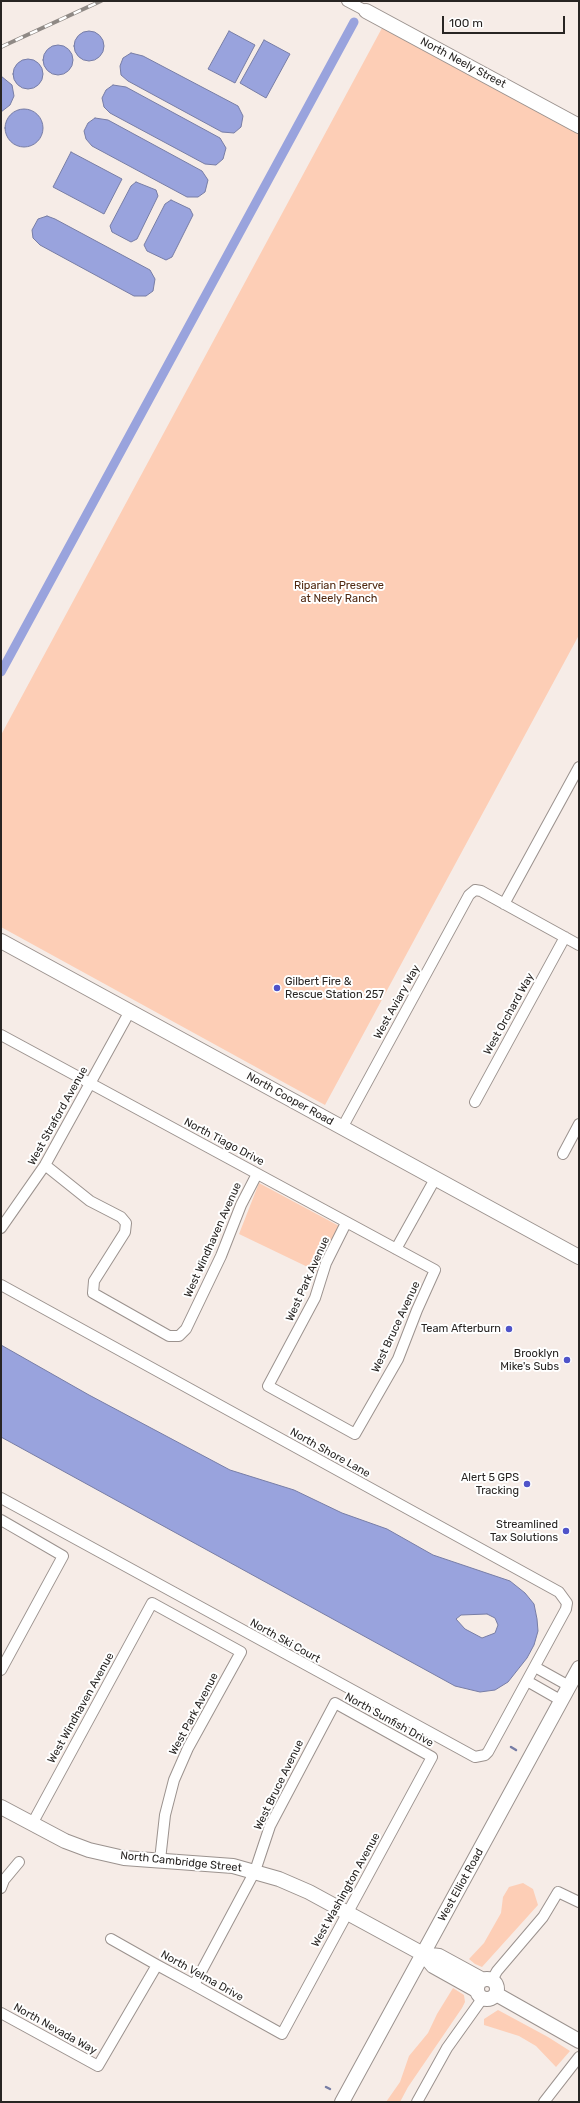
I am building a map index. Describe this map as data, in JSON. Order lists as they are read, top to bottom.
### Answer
{
  "streets": {
    "main road": [
      "North Neely Street",
      "North Cooper Road",
      "North Cambridge Street",
      "West Elliot Road"
    ],
    "street": [
      "West Aviary Way",
      "West Orchard Way",
      "West Straford Avenue",
      "North Tiago Drive",
      "West Windhaven Avenue",
      "West Park Avenue",
      "West Bruce Avenue",
      "North Shore Lane",
      "North Ski Court",
      "North Sunfish Drive",
      "West Washington Avenue",
      "North Velma Drive",
      "North Nevada Way"
    ]
  },
  "crossings": [
    ["West Aviary Way", "North Cooper Road"],
    ["North Cooper Road", "West Straford Avenue"],
    ["West Straford Avenue", "North Tiago Drive"],
    ["West Straford Avenue", "West Windhaven Avenue"],
    ["North Tiago Drive", "West Windhaven Avenue"],
    ["North Tiago Drive", "West Park Avenue"],
    ["North Tiago Drive", "West Bruce Avenue"],
    ["West Windhaven Avenue", "West Park Avenue"],
    ["West Windhaven Avenue", "North Cambridge Street"],
    ["West Park Avenue", "West Bruce Avenue"],
    ["West Park Avenue", "North Cambridge Street"],
    ["West Bruce Avenue", "North Sunfish Drive"],
    ["West Bruce Avenue", "North Cambridge Street"],
    ["West Bruce Avenue", "North Velma Drive"],
    ["North Shore Lane", "North Ski Court"],
    ["North Sunfish Drive", "West Washington Avenue"],
    ["North Cambridge Street", "West Elliot Road"],
    ["North Cambridge Street", "West Washington Avenue"],
    ["West Washington Avenue", "North Velma Drive"],
    ["North Velma Drive", "North Nevada Way"]
  ],
  "parks": ["Riparian Preserve at Neely Ranch"],
  "places": [
    "Gilbert Fire & Rescue Station 257",
    "Team Afterburn",
    "Brooklyn Mike's Subs",
    "Alert 5 GPS Tracking",
    "Streamlined Tax Solutions"
  ],
  "scale_bar": "100 m"
}
